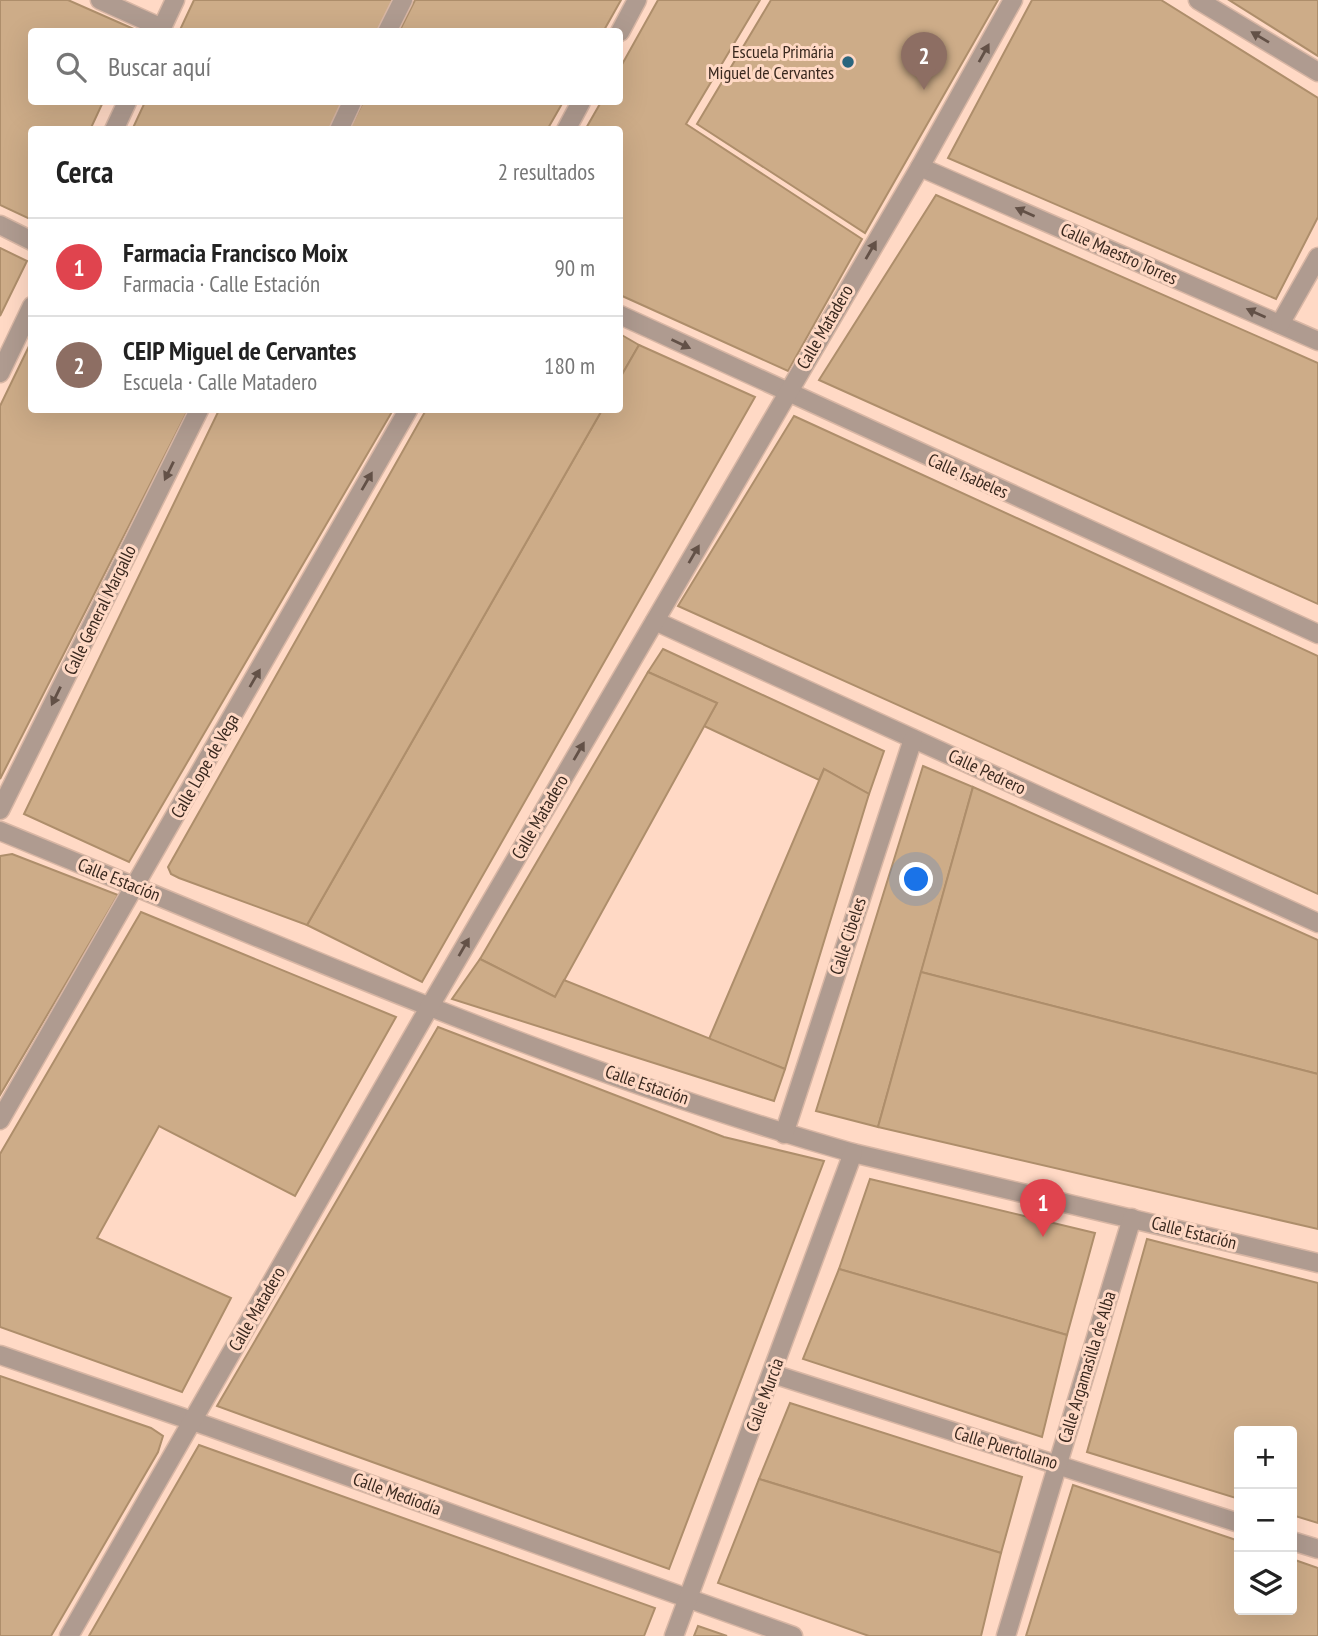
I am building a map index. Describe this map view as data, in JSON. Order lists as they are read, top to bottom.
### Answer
{
  "streets": {
    "street": [
      "Calle Maestro Torres",
      "Calle Matadero",
      "Calle Isabeles",
      "Calle General Margallo",
      "Calle Lope de Vega",
      "Calle Pedrero",
      "Calle Estación",
      "Calle Cibeles",
      "Calle Argamasilla de Alba",
      "Calle Murcia",
      "Calle Puertollano",
      "Calle Mediodía"
    ]
  },
  "crossings": [
    ["Calle Maestro Torres", "Calle Matadero"],
    ["Calle Matadero", "Calle Isabeles"],
    ["Calle Matadero", "Calle Pedrero"],
    ["Calle Matadero", "Calle Estación"],
    ["Calle Matadero", "Calle Mediodía"],
    ["Calle Lope de Vega", "Calle Estación"],
    ["Calle Pedrero", "Calle Cibeles"],
    ["Calle Estación", "Calle Cibeles"],
    ["Calle Estación", "Calle Argamasilla de Alba"],
    ["Calle Estación", "Calle Murcia"],
    ["Calle Argamasilla de Alba", "Calle Puertollano"],
    ["Calle Murcia", "Calle Puertollano"],
    ["Calle Murcia", "Calle Mediodía"]
  ],
  "one_way": [
    "Calle Maestro Torres",
    "Calle Matadero",
    "Calle General Margallo",
    "Calle Lope de Vega"
  ],
  "places": ["Escuela Primária Miguel de Cervantes"],
  "page": {
    "search": "Buscar aquí",
    "pins": ["2", "1"],
    "heading": ["Cerca", "2 resultados"],
    "list": [
      {
        "mark": "1",
        "name": "Farmacia Francisco Moix",
        "note": "Farmacia · Calle Estación",
        "value": "90 m"
      },
      {
        "mark": "2",
        "name": "CEIP Miguel de Cervantes",
        "note": "Escuela · Calle Matadero",
        "value": "180 m"
      }
    ],
    "map_buttons": ["+", "−"]
  }
}
